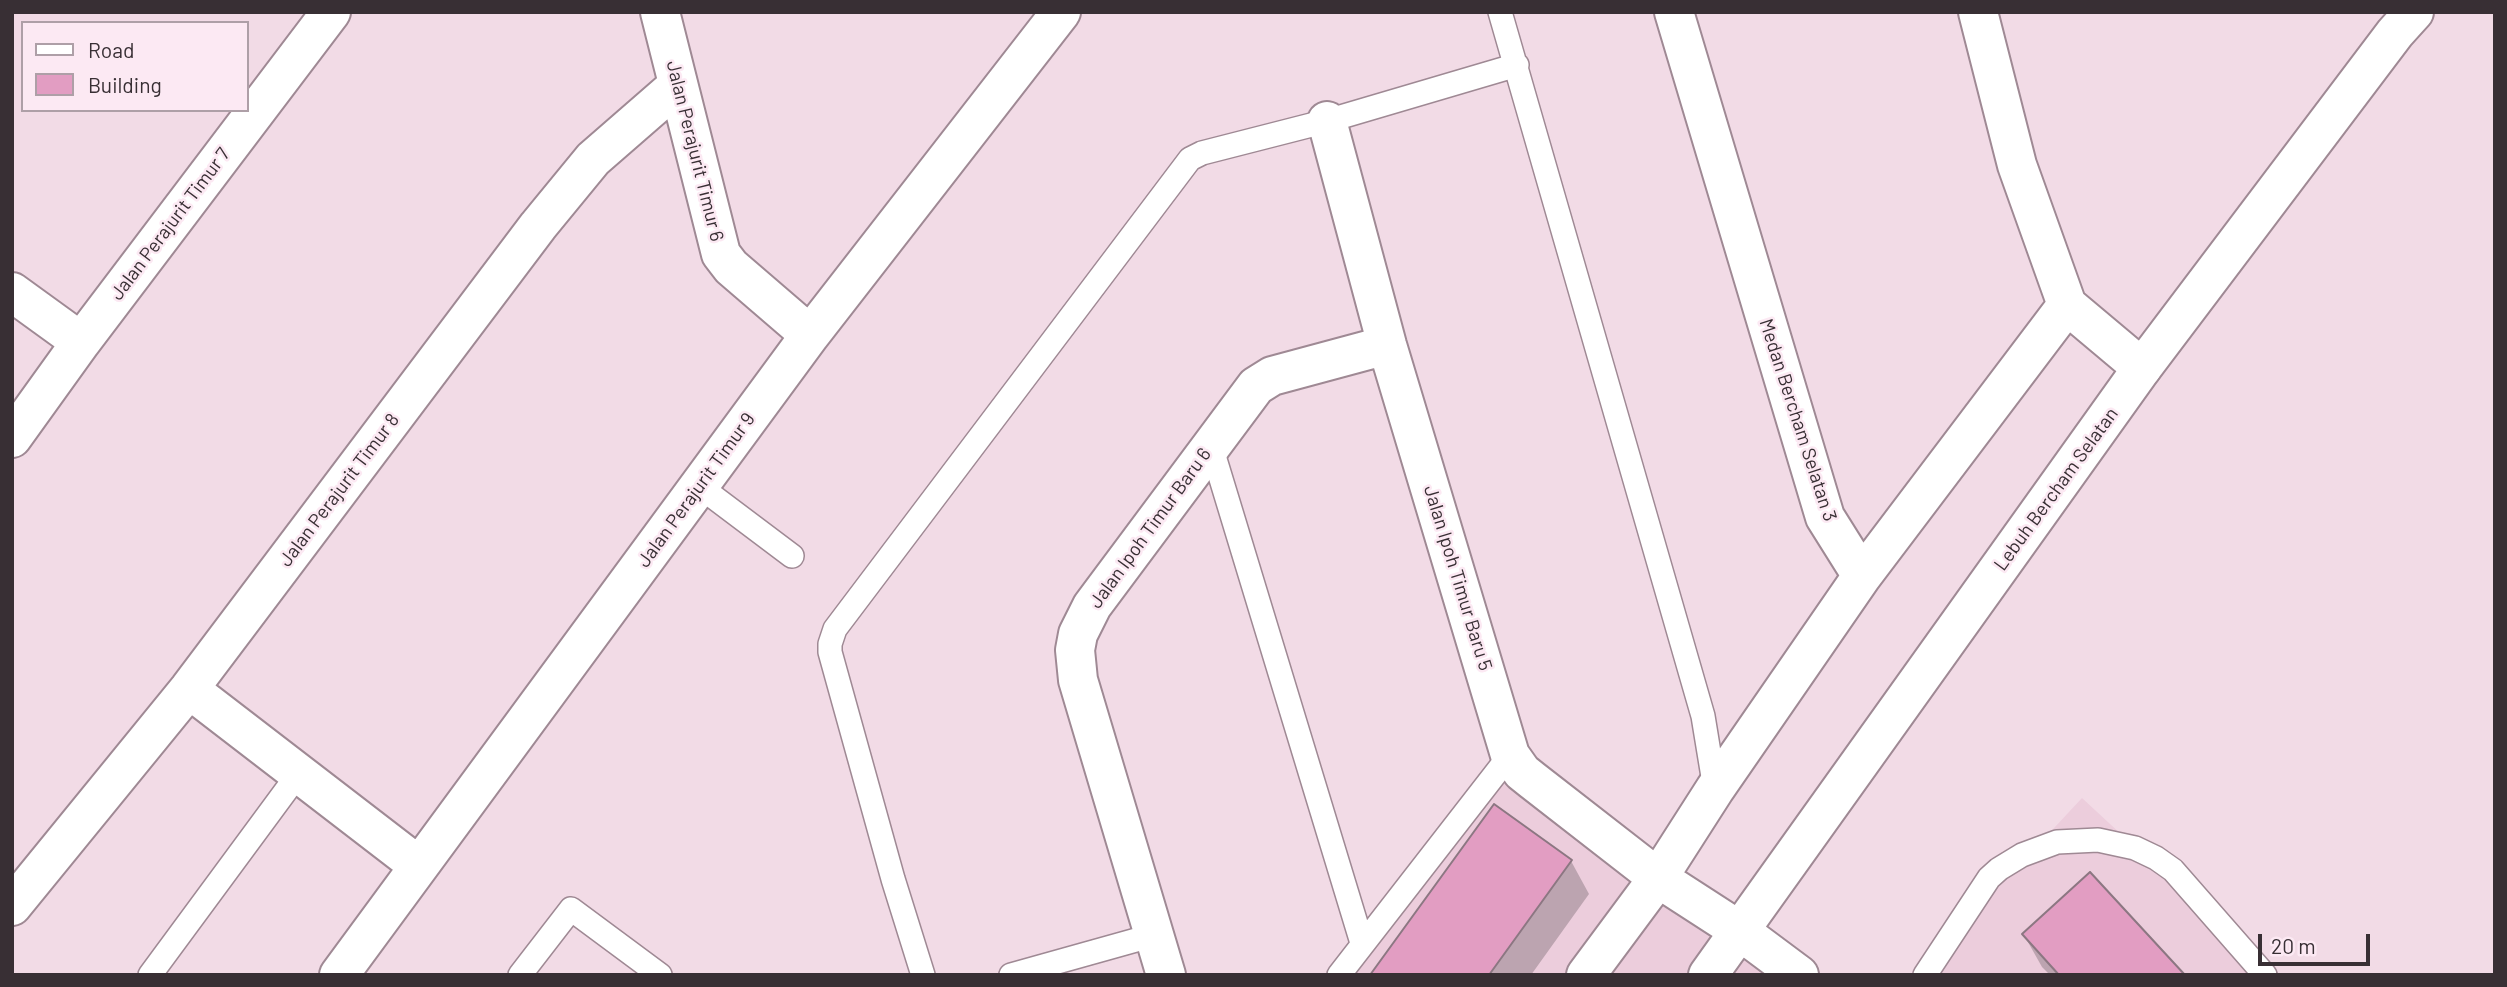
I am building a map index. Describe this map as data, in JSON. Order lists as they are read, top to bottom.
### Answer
{
  "streets": {
    "street": [
      "Jalan Perajurit Timur 6",
      "Jalan Perajurit Timur 7",
      "Medan Bercham Selatan 3",
      "Lebuh Bercham Selatan",
      "Jalan Perajurit Timur 8",
      "Jalan Perajurit Timur 9",
      "Jalan Ipoh Timur Baru 6",
      "Jalan Ipoh Timur Baru 5"
    ]
  },
  "crossings": [
    ["Jalan Perajurit Timur 6", "Jalan Perajurit Timur 8"],
    ["Jalan Perajurit Timur 6", "Jalan Perajurit Timur 9"],
    ["Lebuh Bercham Selatan", "Jalan Ipoh Timur Baru 5"],
    ["Jalan Ipoh Timur Baru 6", "Jalan Ipoh Timur Baru 5"]
  ],
  "legend": ["Road", "Building"],
  "scale_bar": "20 m"
}
